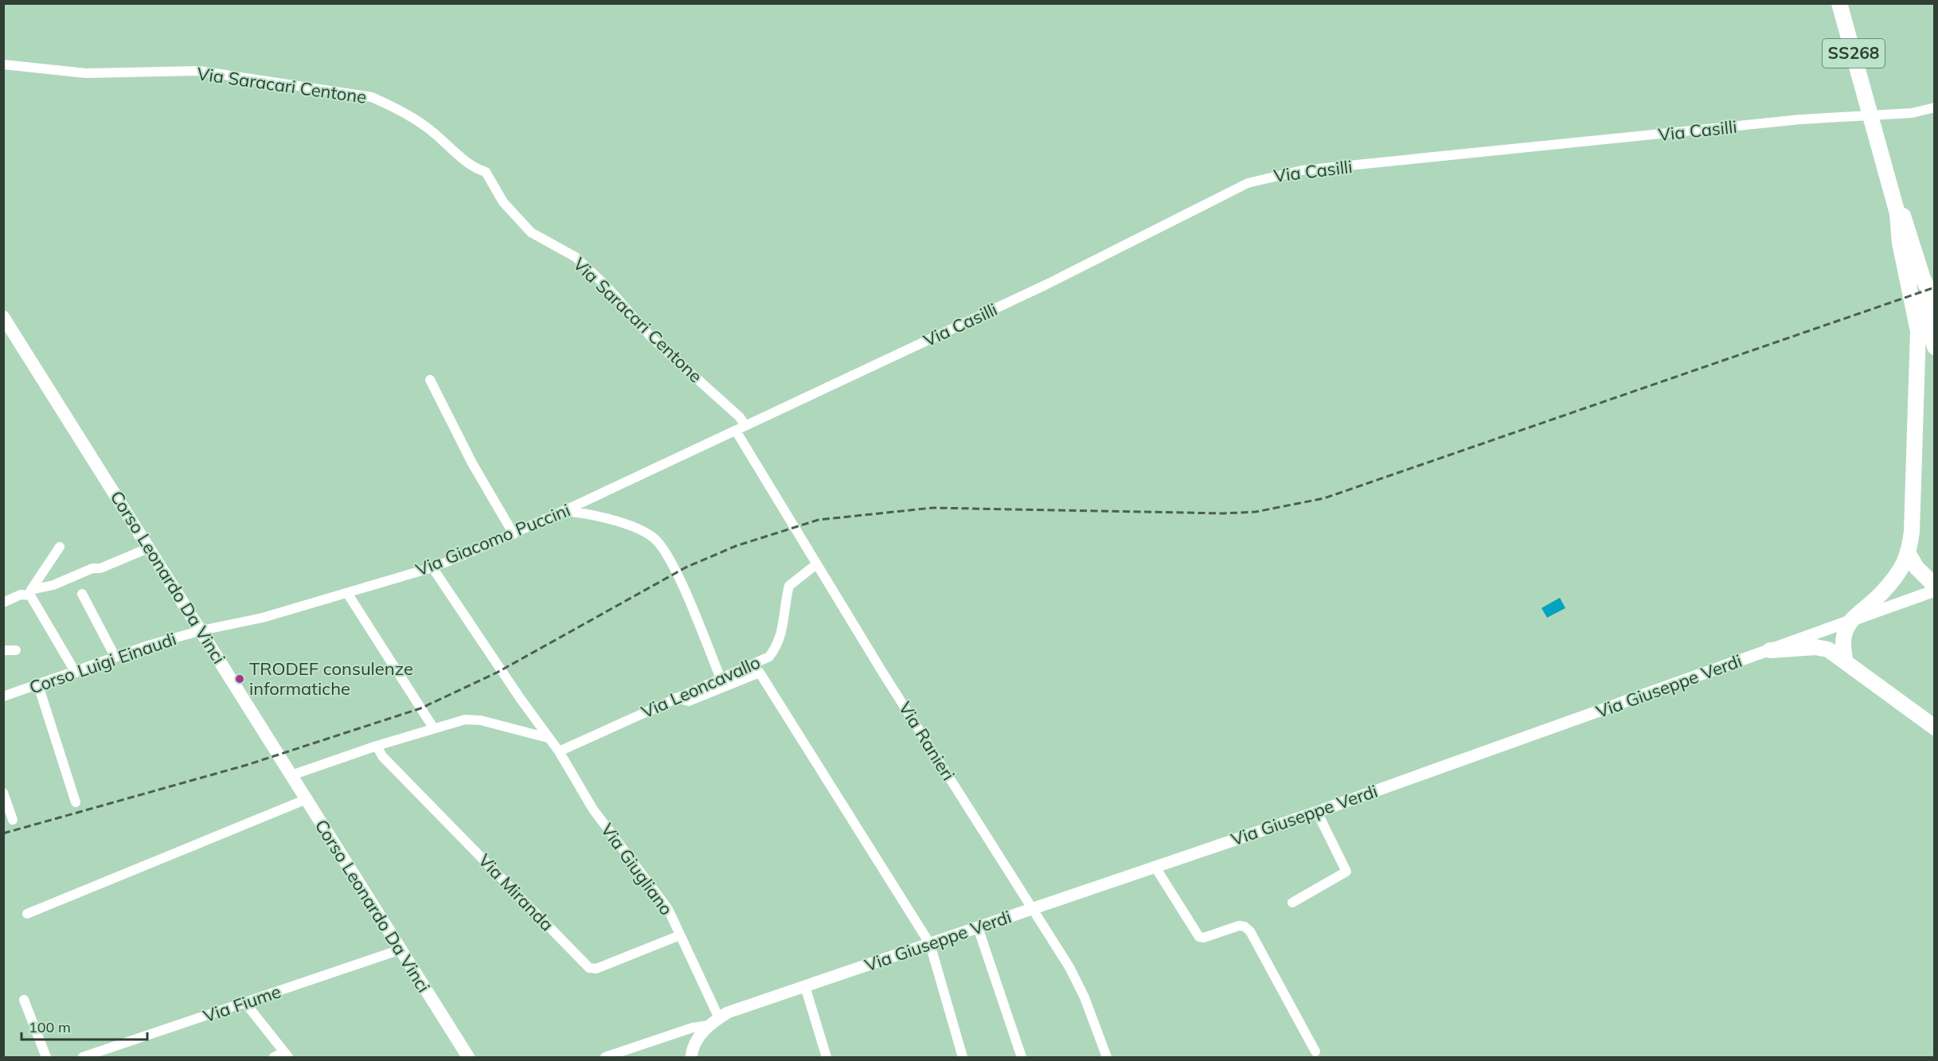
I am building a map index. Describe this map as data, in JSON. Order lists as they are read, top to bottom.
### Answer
{
  "streets": {
    "highway": ["SS268"],
    "main road": ["Corso Leonardo Da Vinci"],
    "street": [
      "Via Saracari Centone",
      "Via Casilli",
      "Via Giacomo Puccini",
      "Corso Luigi Einaudi",
      "Via Giuseppe Verdi",
      "Via Leoncavallo",
      "Via Ranieri",
      "Via Giugliano",
      "Via Miranda",
      "Via Fiume"
    ]
  },
  "crossings": [
    ["Via Saracari Centone", "Via Casilli"],
    ["Via Saracari Centone", "Via Giacomo Puccini"],
    ["Via Casilli", "Via Giacomo Puccini"],
    ["Via Giacomo Puccini", "Corso Leonardo Da Vinci"],
    ["Via Giacomo Puccini", "Corso Luigi Einaudi"],
    ["Via Giacomo Puccini", "Via Ranieri"],
    ["Via Giacomo Puccini", "Via Giugliano"],
    ["Corso Leonardo Da Vinci", "Corso Luigi Einaudi"],
    ["Corso Leonardo Da Vinci", "Via Fiume"],
    ["Via Giuseppe Verdi", "Via Ranieri"],
    ["Via Giuseppe Verdi", "Via Giugliano"],
    ["Via Leoncavallo", "Via Ranieri"],
    ["Via Leoncavallo", "Via Giugliano"],
    ["Via Giugliano", "Via Miranda"]
  ],
  "places": ["TRODEF consulenze informatiche"],
  "scale_bar": "100 m"
}
